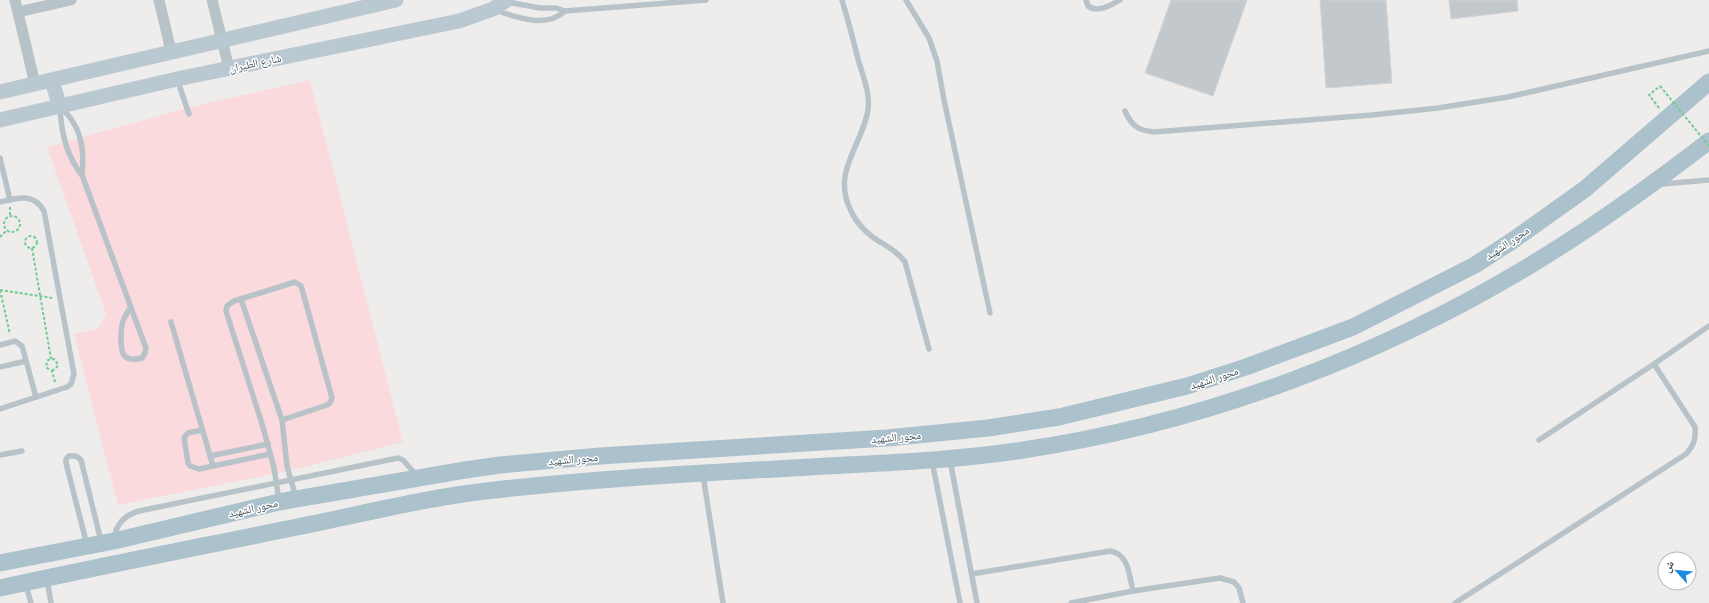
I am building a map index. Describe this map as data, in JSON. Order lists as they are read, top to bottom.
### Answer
{
  "streets": {
    "main road": ["شارع الطيران", "محور الشهيد"]
  },
  "north": "top left"
}
